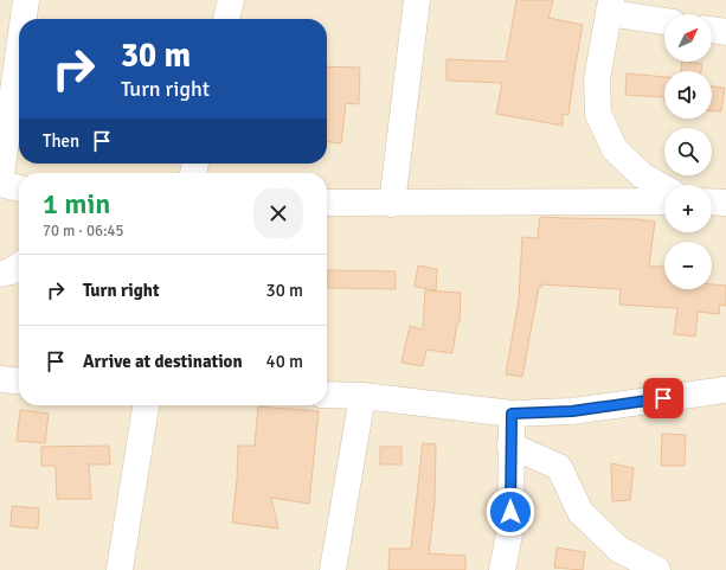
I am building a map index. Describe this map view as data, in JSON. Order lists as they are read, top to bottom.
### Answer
{
  "north": "top right",
  "page": {
    "map_buttons": ["+", "−"],
    "turn": ["30 m", "Turn right"],
    "then": "Then",
    "heading": ["1 min", "70 m · 06:45"],
    "list": [
      {
        "name": "Turn right",
        "value": "30 m"
      },
      {
        "name": "Arrive at destination",
        "value": "40 m"
      }
    ]
  }
}
